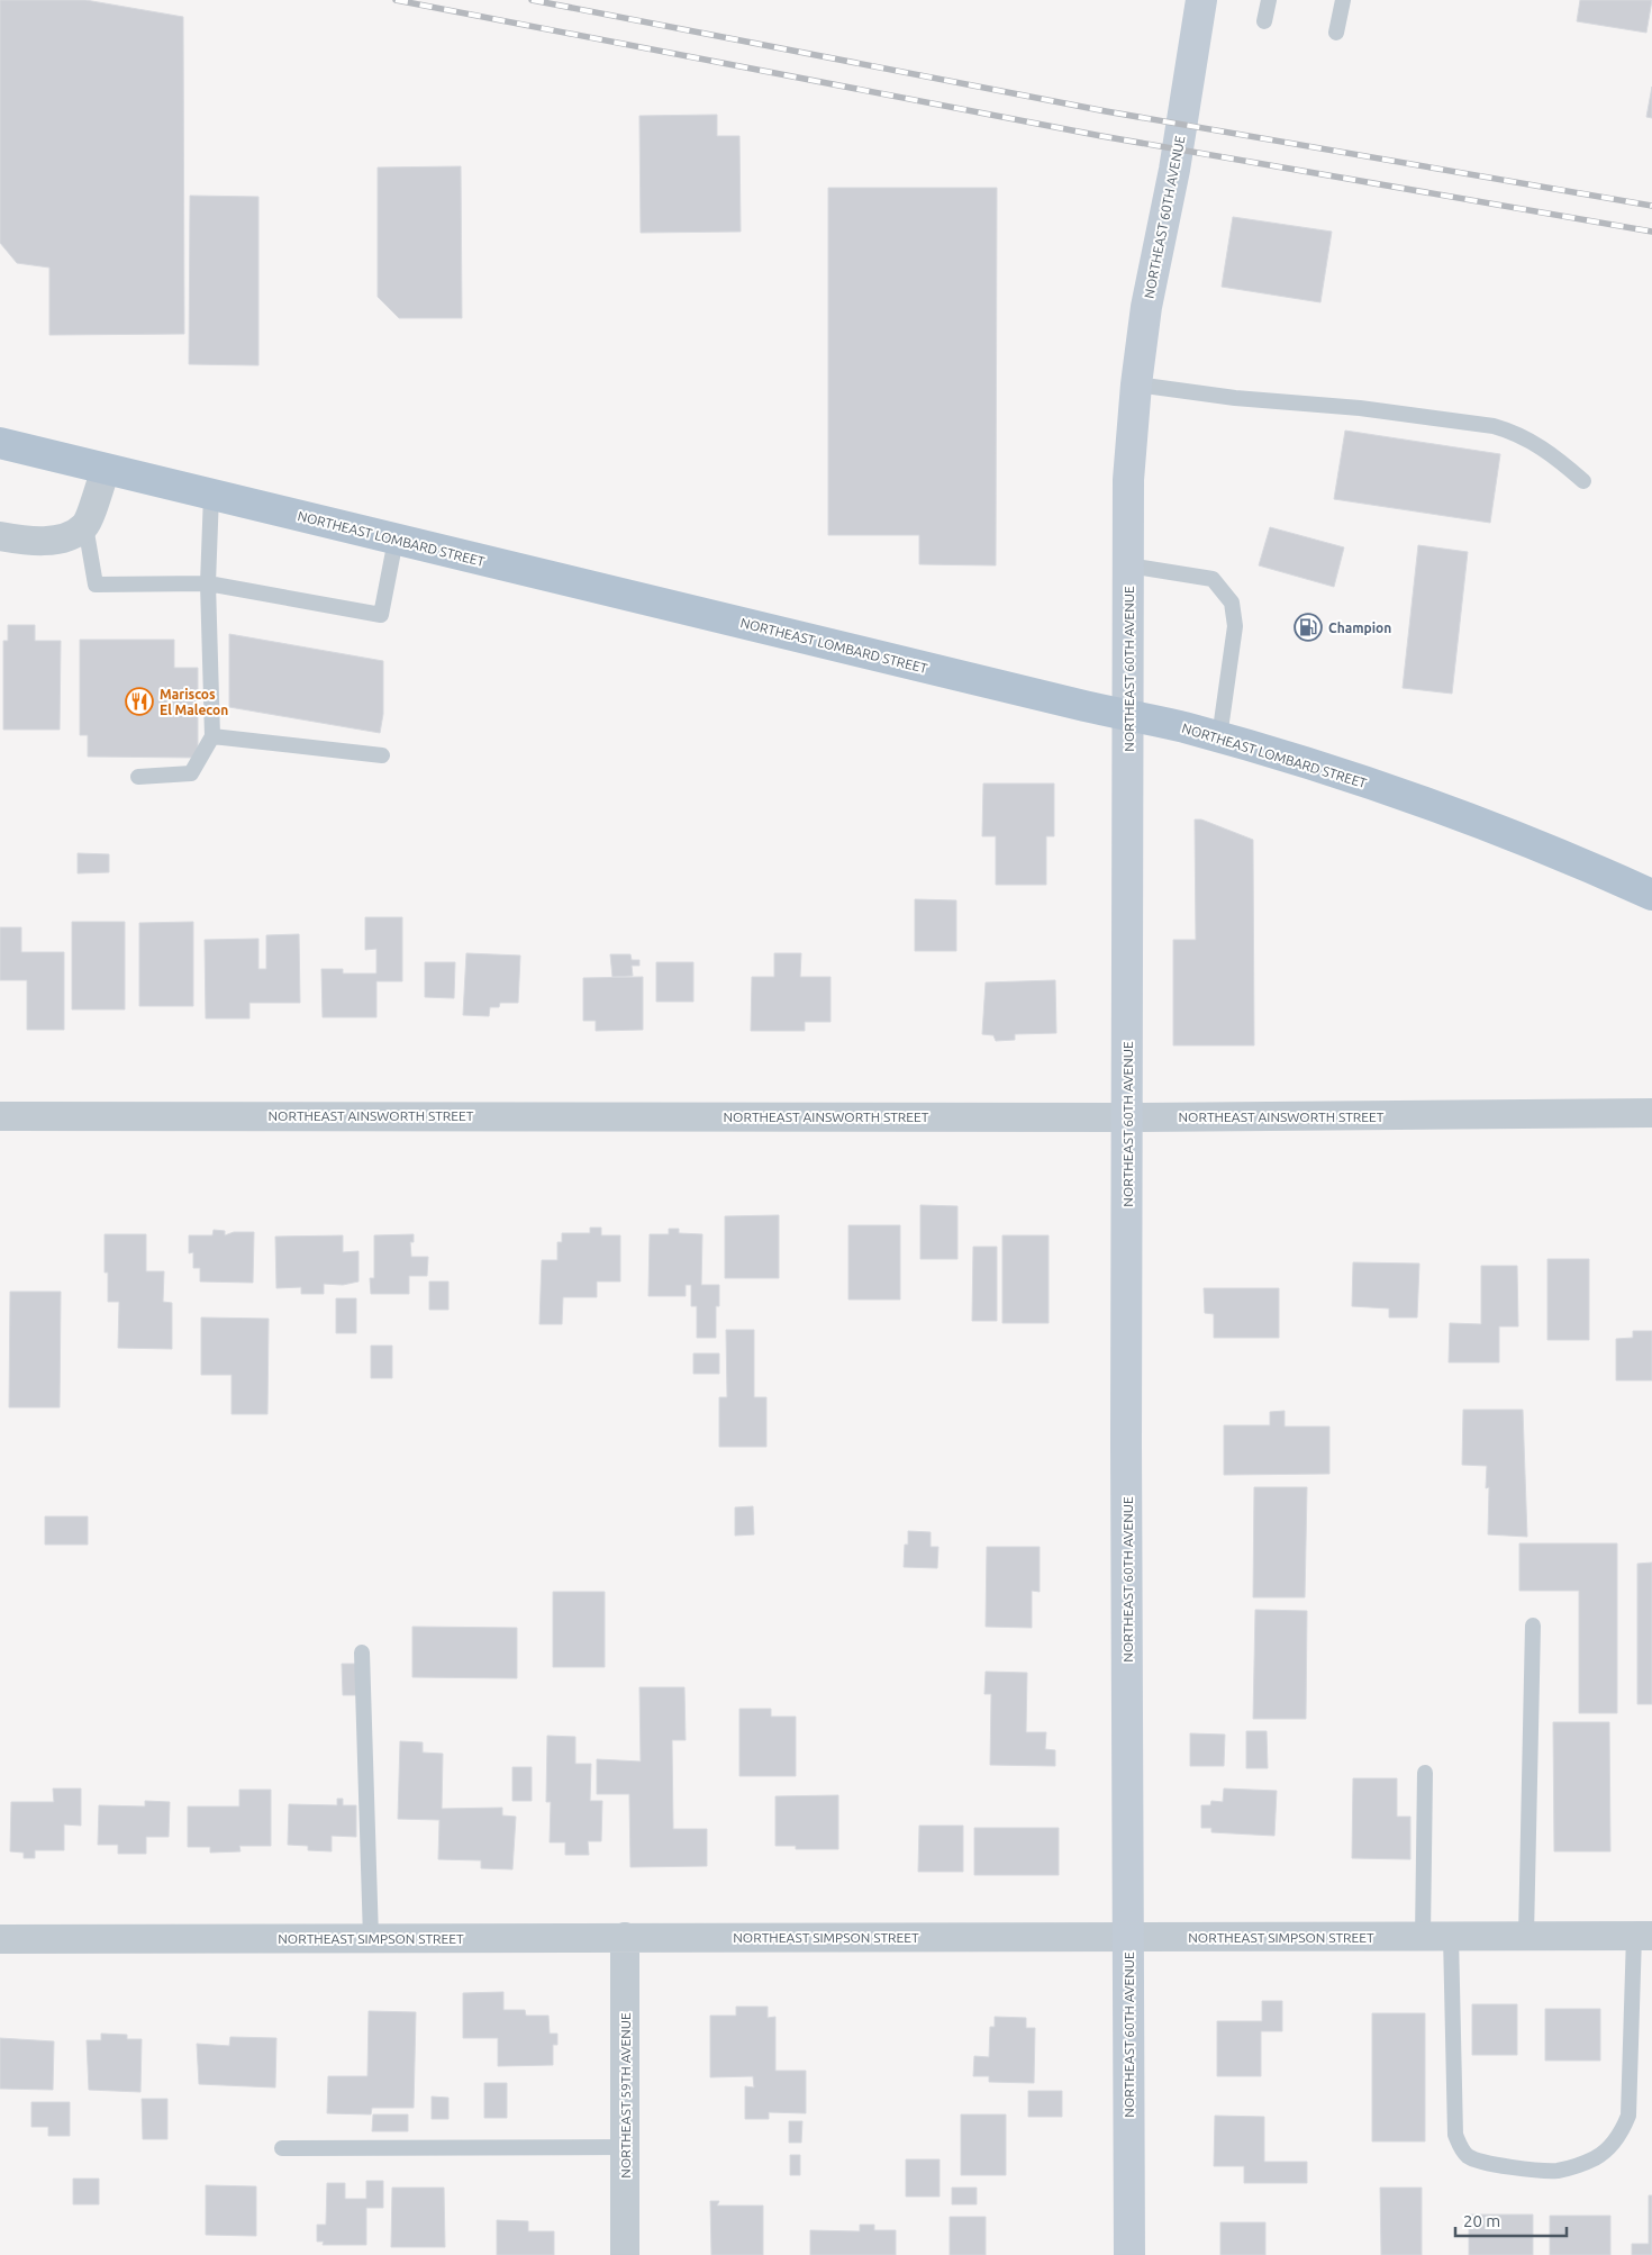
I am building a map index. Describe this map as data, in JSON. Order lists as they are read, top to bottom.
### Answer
{
  "streets": {
    "main road": ["NORTHEAST LOMBARD STREET"],
    "street": [
      "NORTHEAST 60TH AVENUE",
      "NORTHEAST AINSWORTH STREET",
      "NORTHEAST SIMPSON STREET",
      "NORTHEAST 59TH AVENUE"
    ]
  },
  "crossings": [
    ["NORTHEAST 60TH AVENUE", "NORTHEAST LOMBARD STREET"],
    ["NORTHEAST 60TH AVENUE", "NORTHEAST AINSWORTH STREET"],
    ["NORTHEAST 60TH AVENUE", "NORTHEAST SIMPSON STREET"],
    ["NORTHEAST SIMPSON STREET", "NORTHEAST 59TH AVENUE"]
  ],
  "places": {
    "fuel station": ["Champion"],
    "restaurant": ["Mariscos El Malecon"]
  },
  "scale_bar": "20 m"
}
